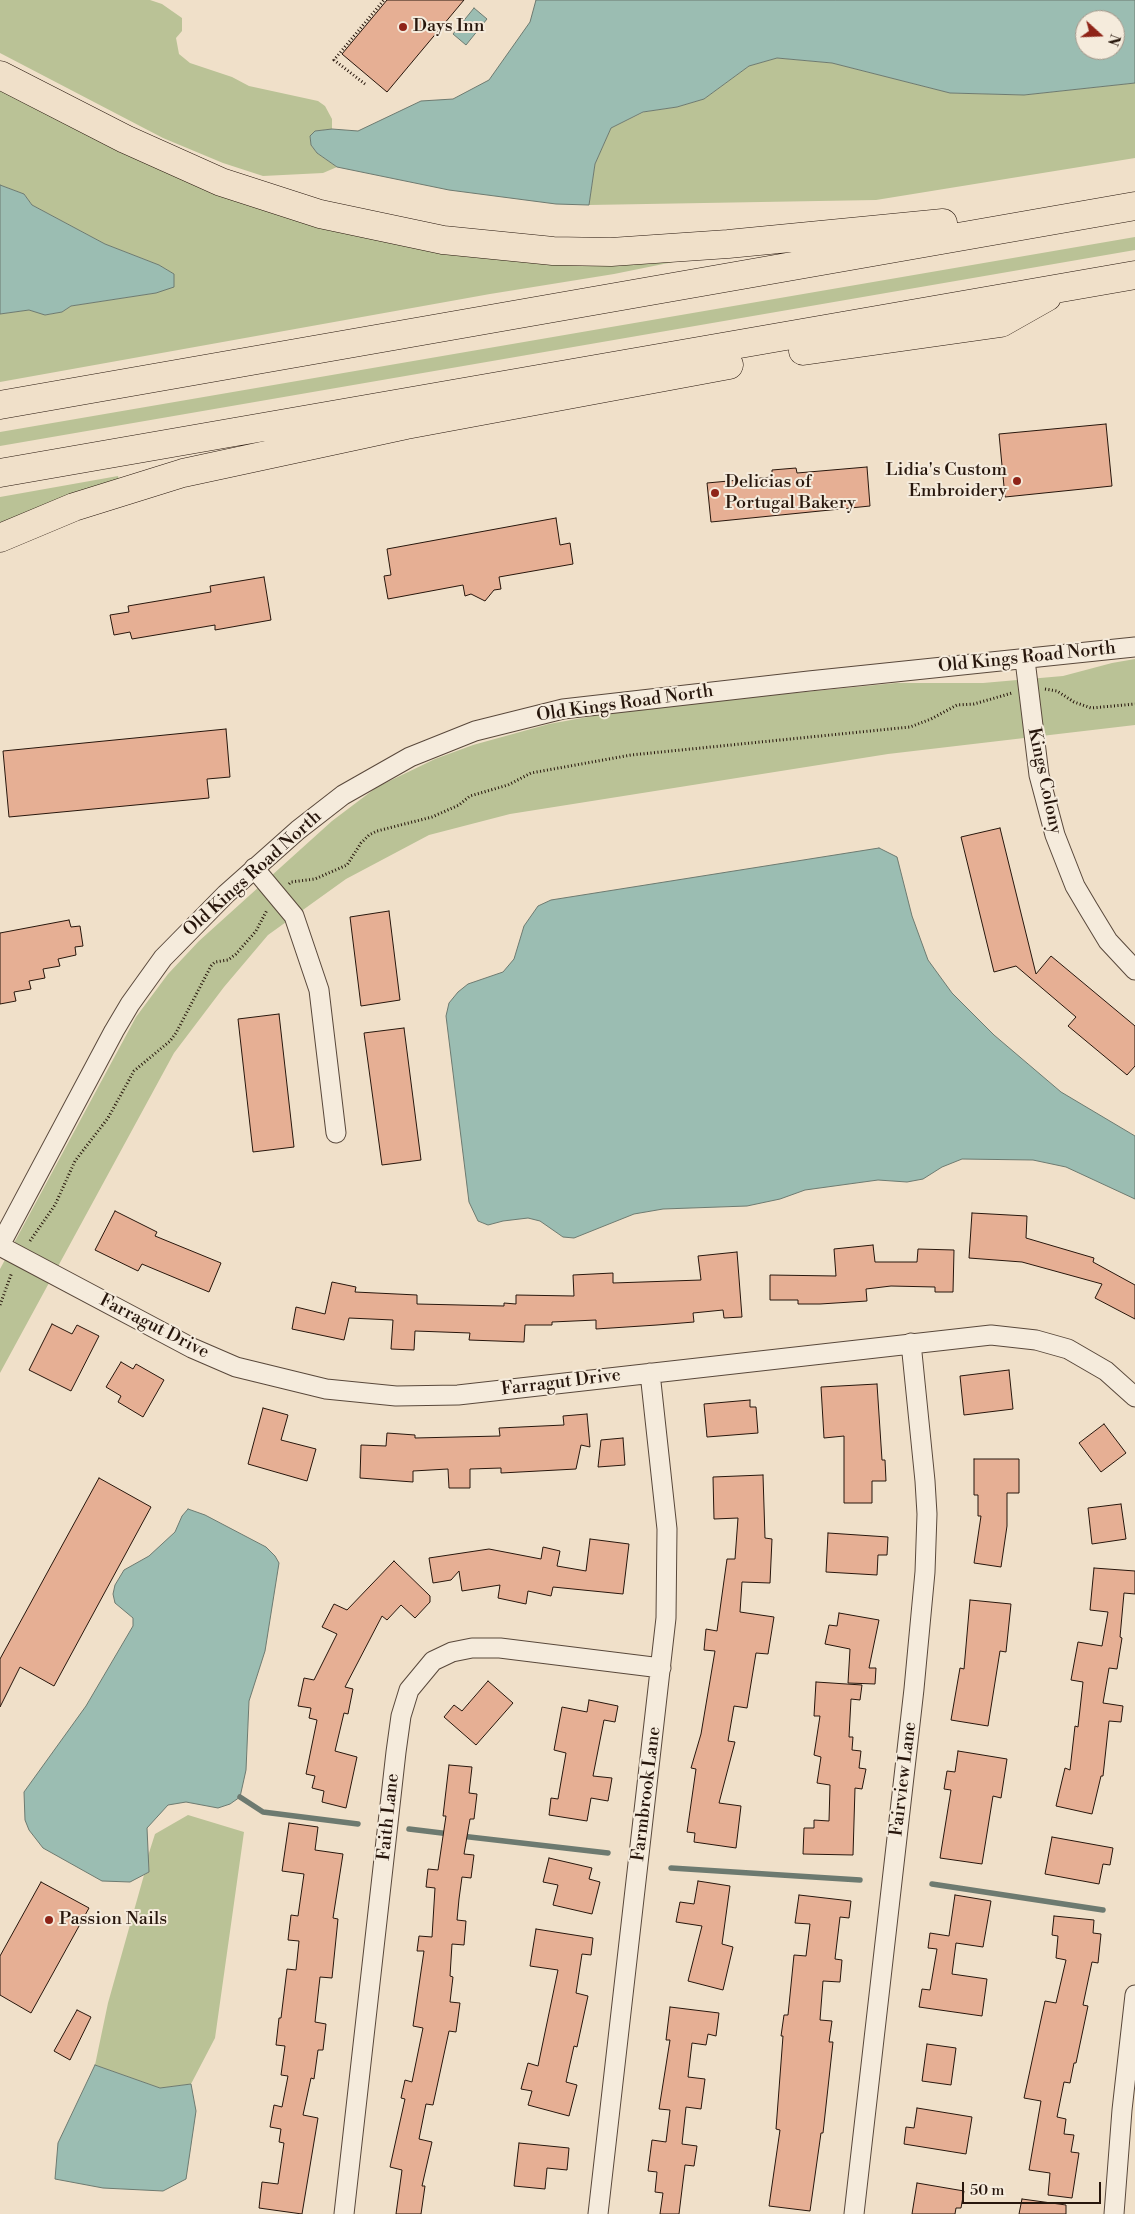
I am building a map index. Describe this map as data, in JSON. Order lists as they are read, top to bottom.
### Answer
{
  "streets": {
    "street": [
      "Old Kings Road North",
      "Kings Colony",
      "Farragut Drive",
      "Fairview Lane",
      "Farmbrook Lane",
      "Faith Lane"
    ]
  },
  "crossings": [
    ["Old Kings Road North", "Kings Colony"],
    ["Old Kings Road North", "Farragut Drive"],
    ["Farragut Drive", "Fairview Lane"],
    ["Farragut Drive", "Farmbrook Lane"],
    ["Farmbrook Lane", "Faith Lane"]
  ],
  "places": [
    "Days Inn",
    "Lidia's Custom Embroidery",
    "Delicias of Portugal Bakery",
    "Passion Nails"
  ],
  "scale_bar": "50 m",
  "north": "right"
}
